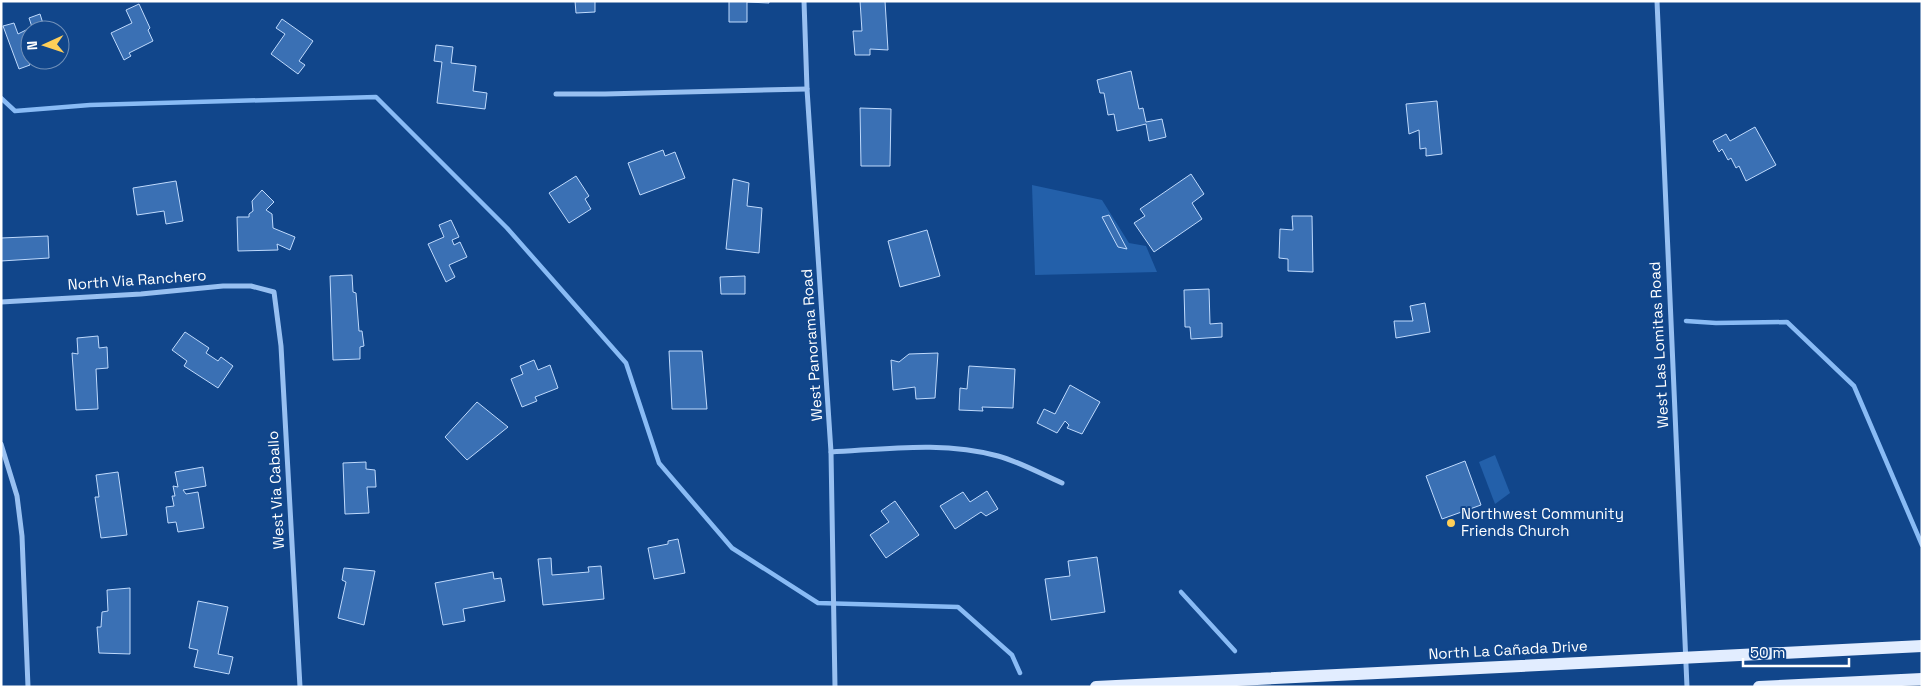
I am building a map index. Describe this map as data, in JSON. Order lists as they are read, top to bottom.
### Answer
{
  "streets": {
    "main road": ["North La Cañada Drive"],
    "street": [
      "North Via Ranchero",
      "West Panorama Road",
      "West Las Lomitas Road",
      "West Via Caballo"
    ]
  },
  "crossings": [
    ["North Via Ranchero", "West Via Caballo"],
    ["West Las Lomitas Road", "North La Cañada Drive"]
  ],
  "places": ["Northwest Community Friends Church"],
  "scale_bar": "50 m",
  "north": "left"
}
